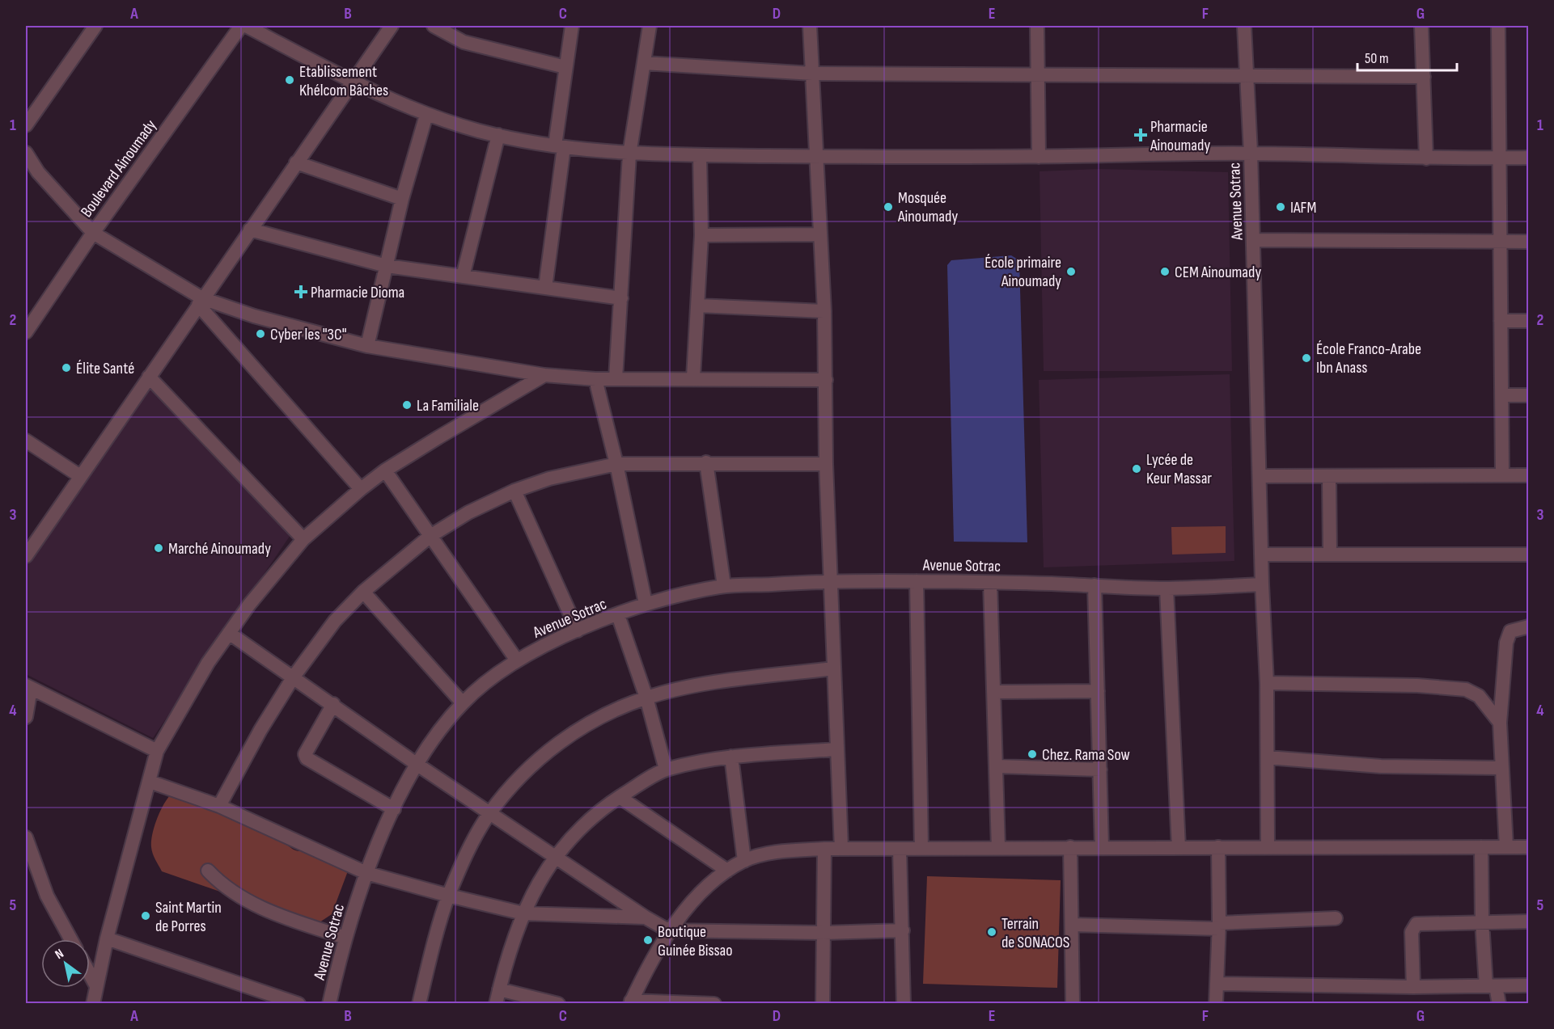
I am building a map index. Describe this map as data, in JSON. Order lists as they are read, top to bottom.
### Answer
{
  "streets": {
    "street": ["Boulevard Ainoumady", "Avenue Sotrac"]
  },
  "places": {
    "other": [
      "Etablissement Khélcom Bâches",
      "Mosquée Ainoumady",
      "IAFM",
      "École primaire Ainoumady",
      "CEM Ainoumady",
      "Cyber les \"3C\"",
      "École Franco-Arabe Ibn Anass",
      "Élite Santé",
      "La Familiale",
      "Lycée de Keur Massar",
      "Marché Ainoumady",
      "Chez. Rama Sow",
      "Saint Martin de Porres",
      "Terrain de SONACOS",
      "Boutique Guinée Bissao"
    ],
    "health": ["Pharmacie Ainoumady", "Pharmacie Dioma"]
  },
  "scale_bar": "50 m",
  "north": "top left",
  "grid": {
    "columns": [
      "A",
      "B",
      "C",
      "D",
      "E",
      "F",
      "G"
    ],
    "rows": [
      "1",
      "2",
      "3",
      "4",
      "5"
    ]
  }
}
